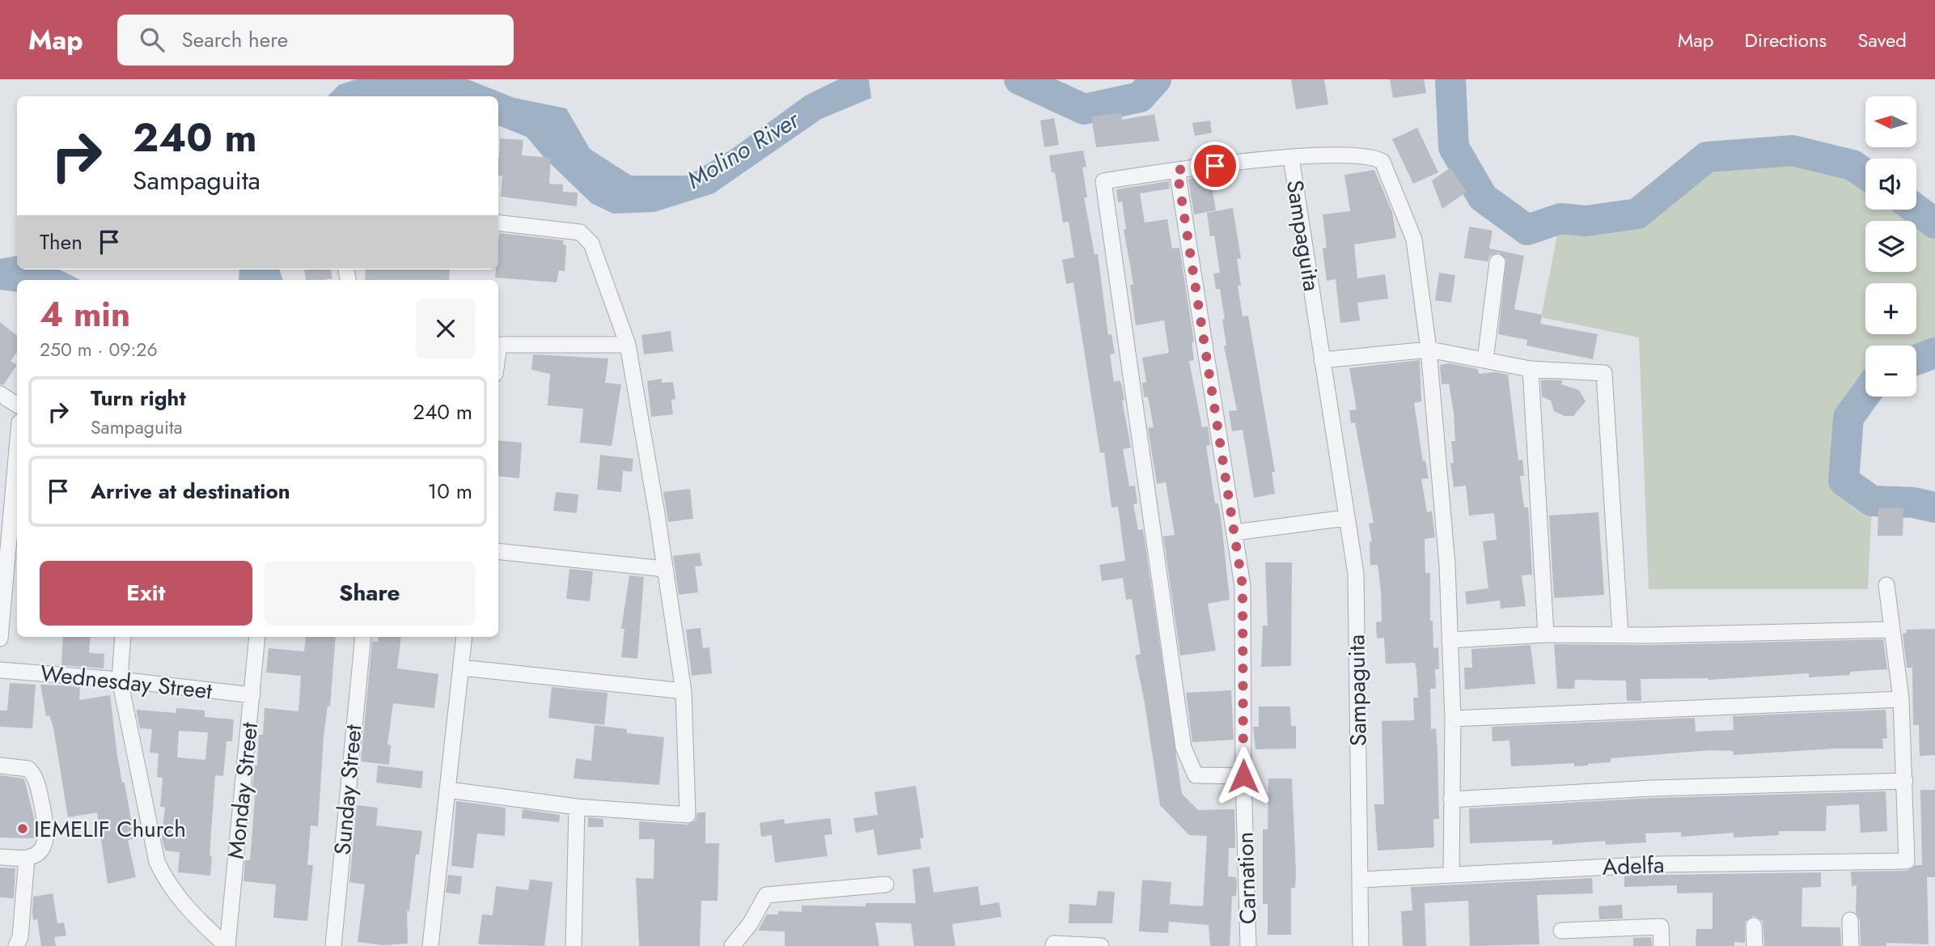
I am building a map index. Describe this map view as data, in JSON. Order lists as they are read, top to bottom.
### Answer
{
  "streets": {
    "street": [
      "Sampaguita",
      "Wednesday Street",
      "Sunday Street",
      "Monday Street",
      "Adelfa",
      "Carnation"
    ]
  },
  "crossings": [
    ["Sampaguita", "Adelfa"],
    ["Sampaguita", "Carnation"],
    ["Wednesday Street", "Monday Street"]
  ],
  "water": ["Molino River"],
  "places": ["IEMELIF Church"],
  "north": "left",
  "page": {
    "header": "Map",
    "search": "Search here",
    "nav": ["Map", "Directions", "Saved"],
    "map_buttons": ["+", "−"],
    "turn": ["240 m", "Sampaguita"],
    "then": "Then",
    "heading": ["4 min", "250 m · 09:26"],
    "list": [
      {
        "name": "Turn right",
        "note": "Sampaguita",
        "value": "240 m"
      },
      {
        "name": "Arrive at destination",
        "value": "10 m"
      }
    ],
    "buttons": ["Exit", "Share"]
  }
}
